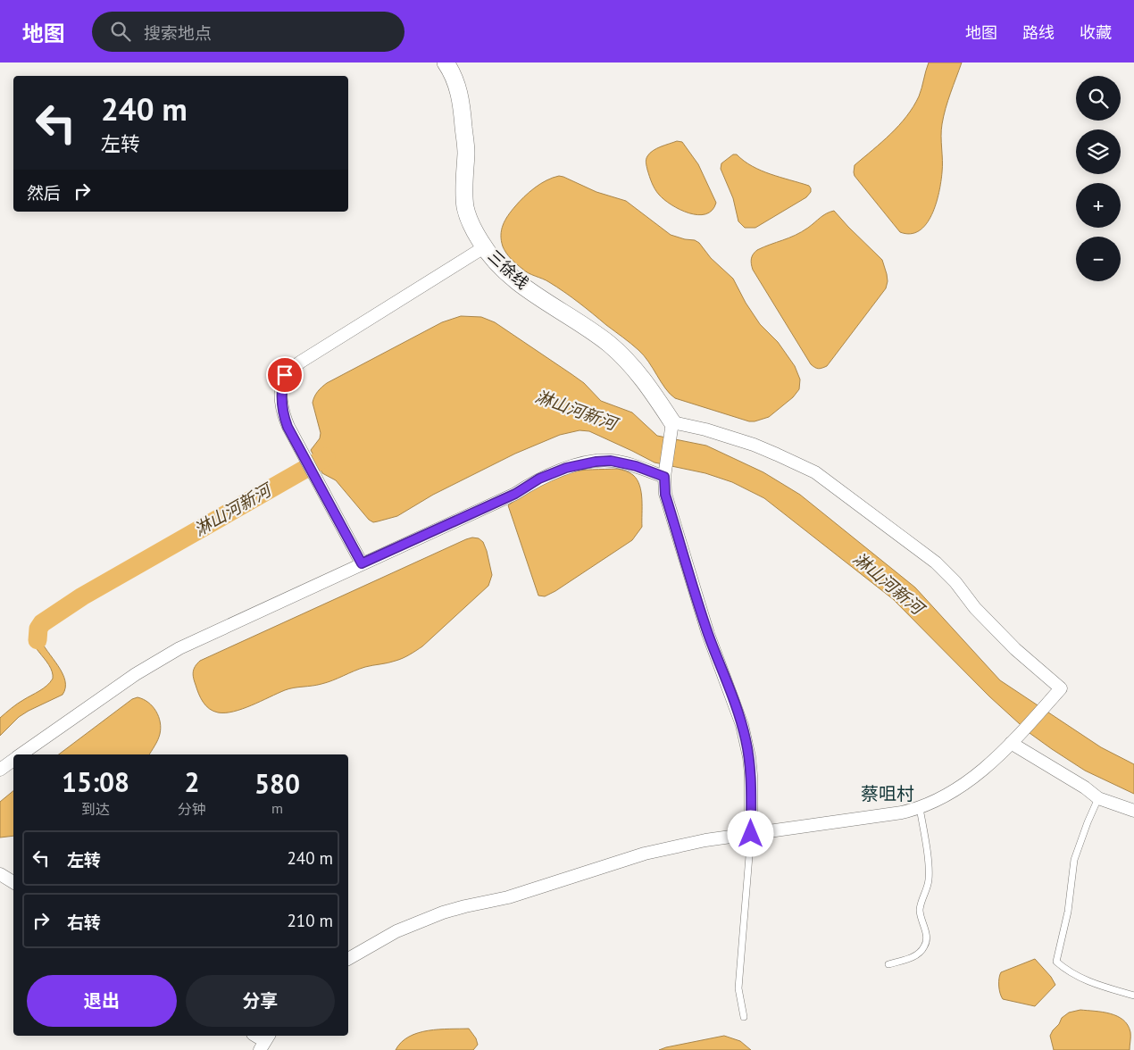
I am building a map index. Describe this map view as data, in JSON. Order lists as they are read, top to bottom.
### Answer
{
  "streets": {
    "street": ["三徐线"]
  },
  "districts": ["蔡咀村"],
  "water": ["淋山河新河"],
  "page": {
    "header": "地图",
    "search": "搜索地点",
    "nav": ["地图", "路线", "收藏"],
    "map_buttons": ["+", "−"],
    "turn": ["240 m", "左转"],
    "then": "然后",
    "eta": [
      "15:08",
      "到达",
      "2",
      "分钟",
      "580",
      "m"
    ],
    "list": [
      {
        "name": "左转",
        "value": "240 m"
      },
      {
        "name": "右转",
        "value": "210 m"
      }
    ],
    "buttons": ["退出", "分享"]
  }
}
